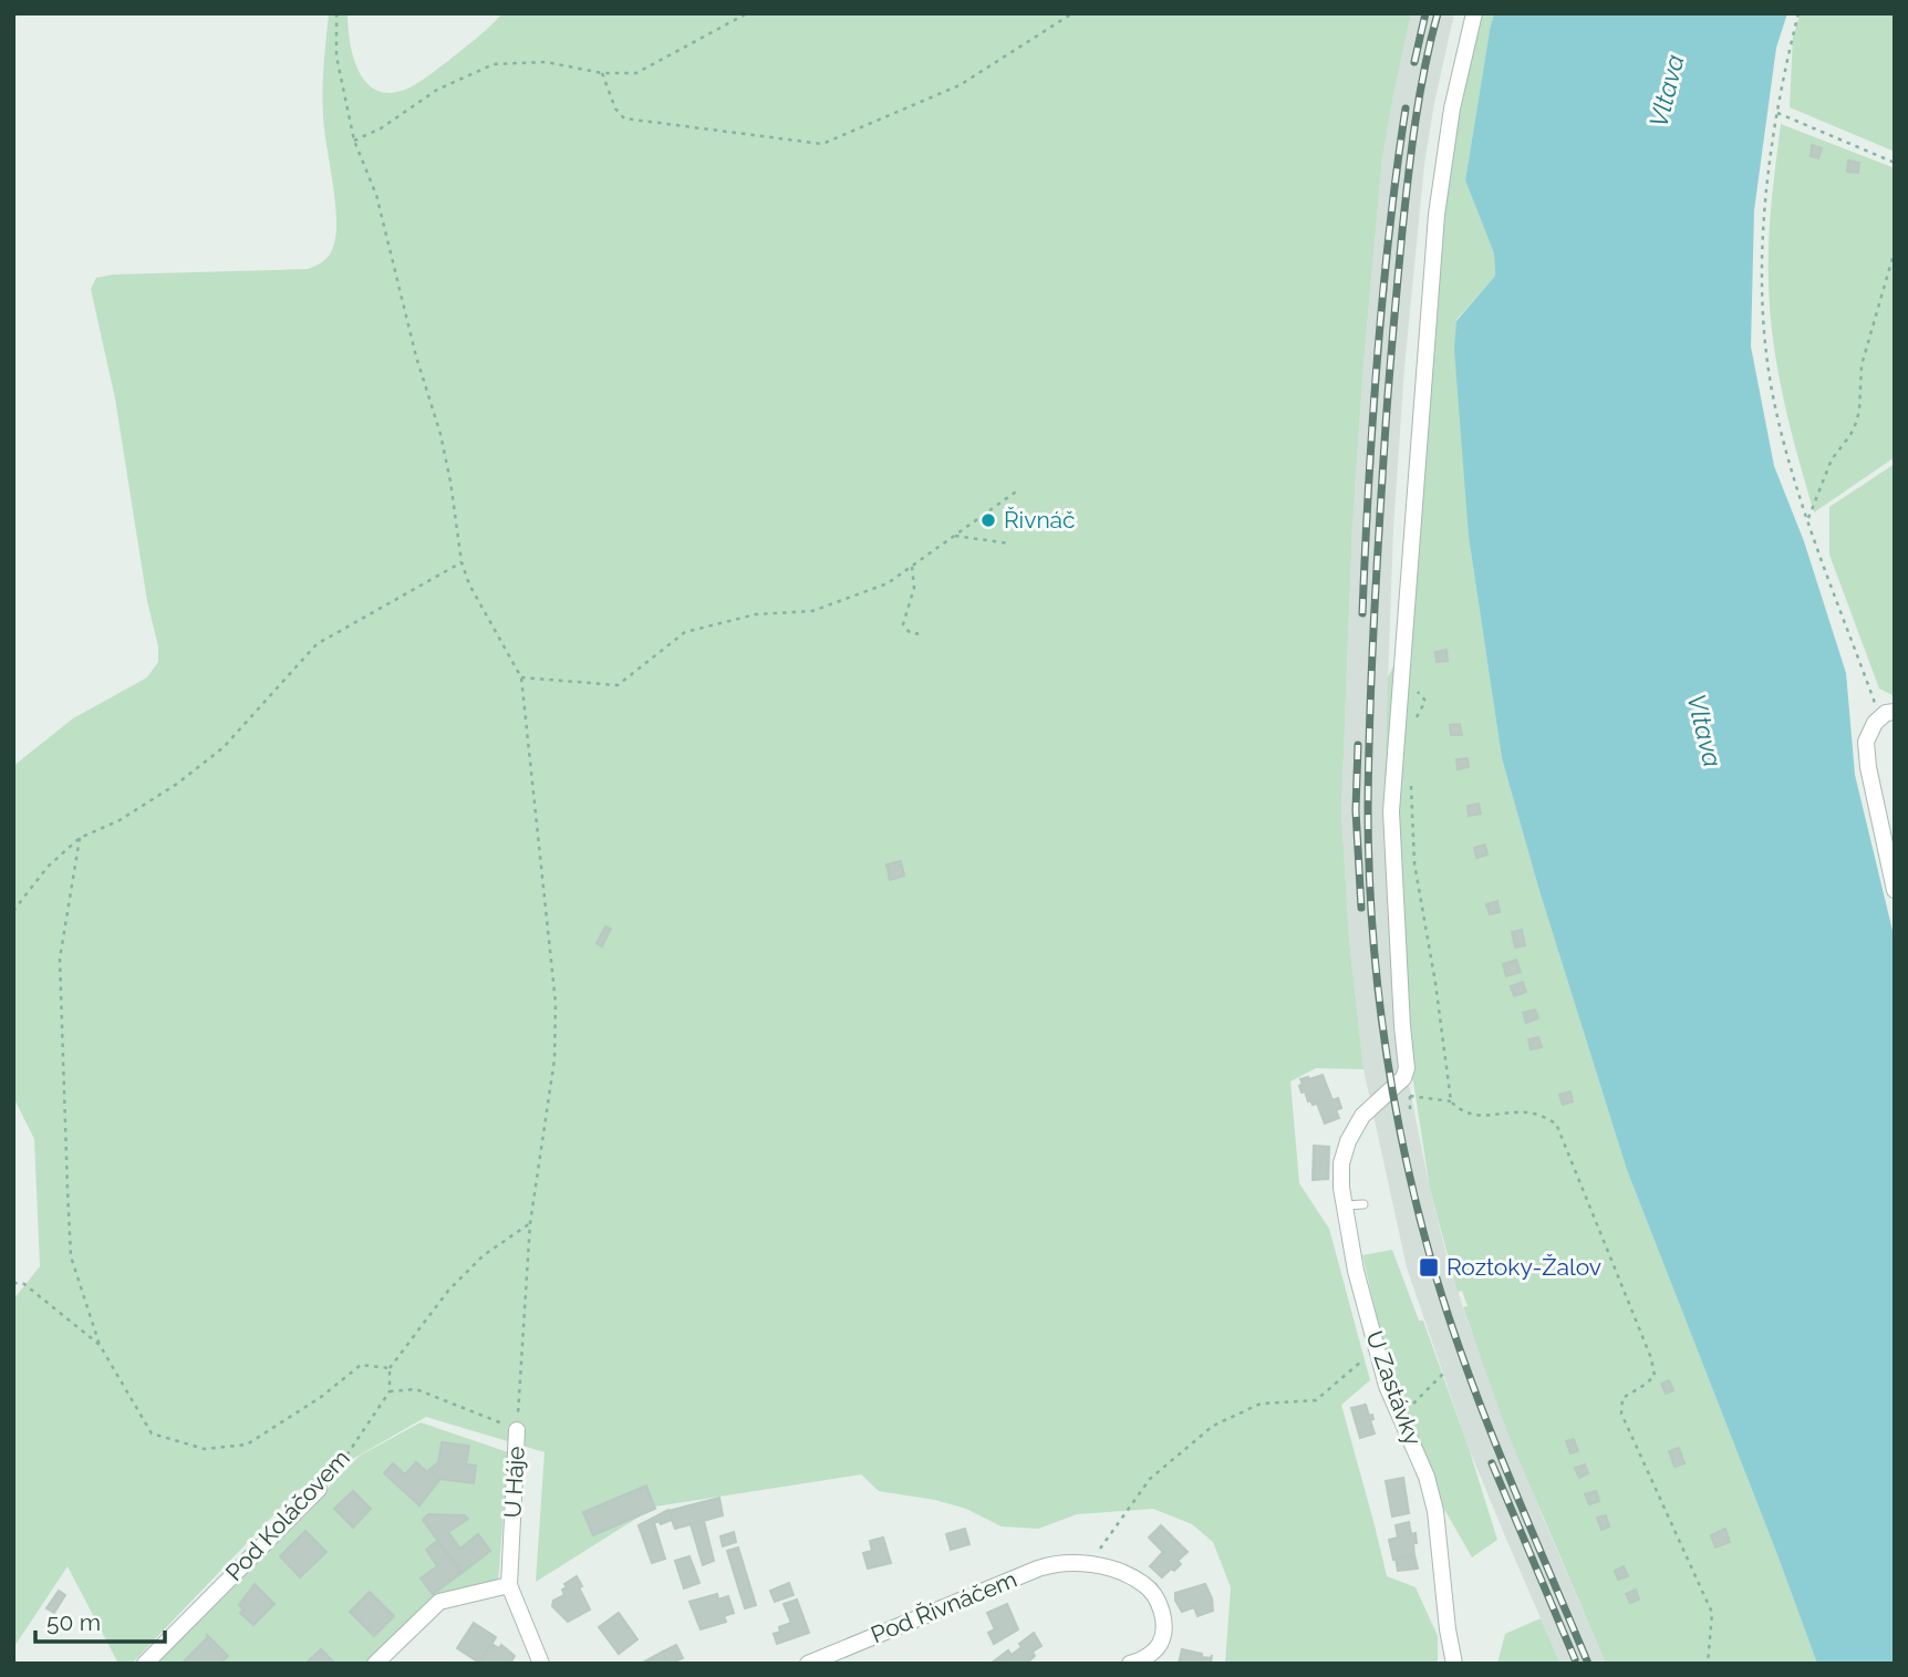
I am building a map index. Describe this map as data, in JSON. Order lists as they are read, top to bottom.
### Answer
{
  "streets": {
    "street": [
      "U Zastávky",
      "U Háje",
      "Pod Koláčovem",
      "Pod Řivnáčem"
    ]
  },
  "crossings": [
    ["U Háje", "Pod Koláčovem"]
  ],
  "water": ["Vltava"],
  "places": {
    "other": ["Řivnáč"],
    "transit": ["Roztoky-Žalov"]
  },
  "scale_bar": "50 m"
}
